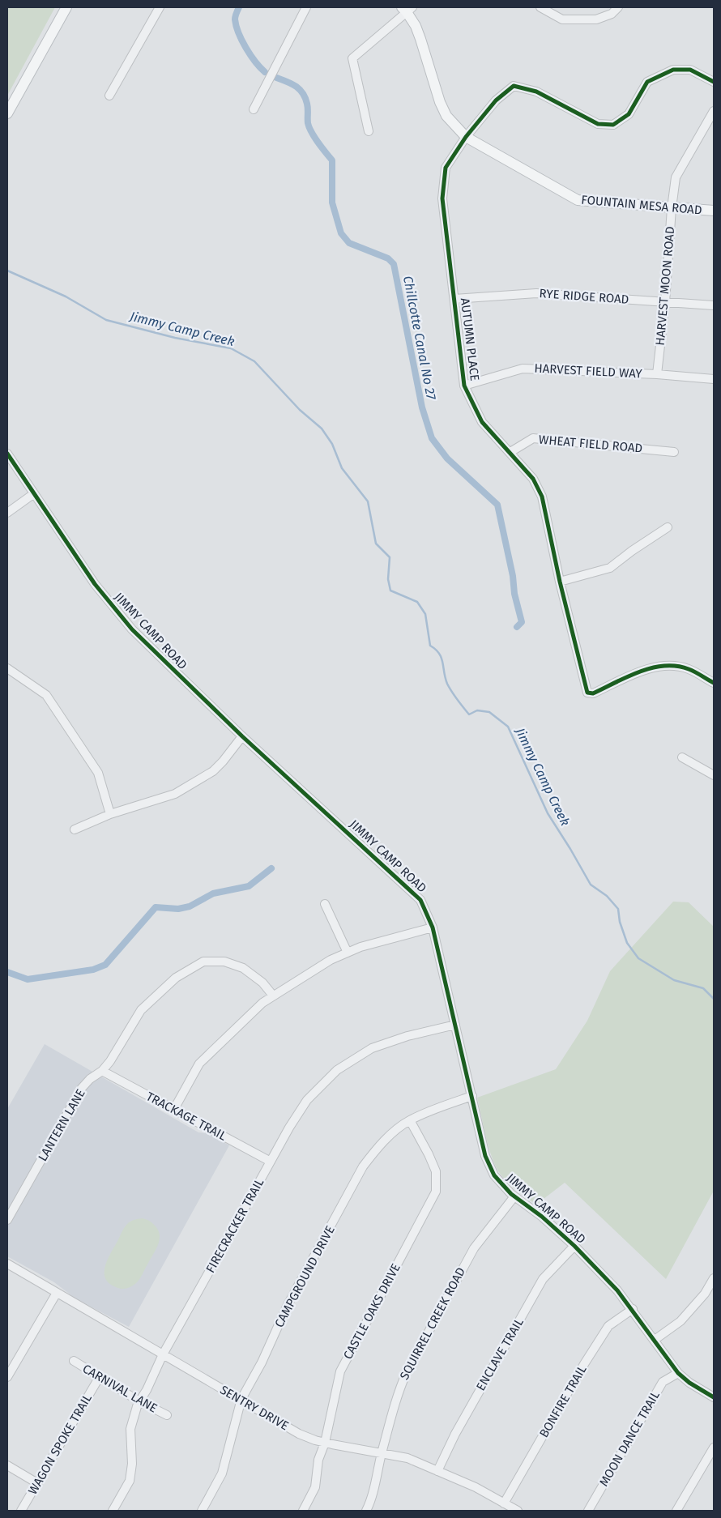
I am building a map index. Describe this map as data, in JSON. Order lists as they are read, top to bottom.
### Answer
{
  "streets": {
    "main road": ["FOUNTAIN MESA ROAD"],
    "street": [
      "HARVEST MOON ROAD",
      "RYE RIDGE ROAD",
      "AUTUMN PLACE",
      "HARVEST FIELD WAY",
      "WHEAT FIELD ROAD",
      "JIMMY CAMP ROAD",
      "TRACKAGE TRAIL",
      "LANTERN LANE",
      "FIRECRACKER TRAIL",
      "CAMPGROUND DRIVE",
      "CASTLE OAKS DRIVE",
      "SQUIRREL CREEK ROAD",
      "ENCLAVE TRAIL",
      "CARNIVAL LANE",
      "BONFIRE TRAIL",
      "SENTRY DRIVE",
      "MOON DANCE TRAIL",
      "WAGON SPOKE TRAIL"
    ]
  },
  "crossings": [
    ["FOUNTAIN MESA ROAD", "HARVEST MOON ROAD"],
    ["FOUNTAIN MESA ROAD", "AUTUMN PLACE"],
    ["HARVEST MOON ROAD", "RYE RIDGE ROAD"],
    ["HARVEST MOON ROAD", "HARVEST FIELD WAY"],
    ["RYE RIDGE ROAD", "AUTUMN PLACE"],
    ["AUTUMN PLACE", "HARVEST FIELD WAY"],
    ["AUTUMN PLACE", "WHEAT FIELD ROAD"],
    ["JIMMY CAMP ROAD", "FIRECRACKER TRAIL"],
    ["JIMMY CAMP ROAD", "CAMPGROUND DRIVE"],
    ["JIMMY CAMP ROAD", "SQUIRREL CREEK ROAD"],
    ["JIMMY CAMP ROAD", "ENCLAVE TRAIL"],
    ["JIMMY CAMP ROAD", "BONFIRE TRAIL"],
    ["JIMMY CAMP ROAD", "MOON DANCE TRAIL"],
    ["TRACKAGE TRAIL", "LANTERN LANE"],
    ["TRACKAGE TRAIL", "FIRECRACKER TRAIL"],
    ["FIRECRACKER TRAIL", "CARNIVAL LANE"],
    ["FIRECRACKER TRAIL", "SENTRY DRIVE"],
    ["CAMPGROUND DRIVE", "CASTLE OAKS DRIVE"],
    ["CAMPGROUND DRIVE", "SENTRY DRIVE"],
    ["CASTLE OAKS DRIVE", "SENTRY DRIVE"],
    ["SQUIRREL CREEK ROAD", "SENTRY DRIVE"],
    ["ENCLAVE TRAIL", "SENTRY DRIVE"],
    ["CARNIVAL LANE", "WAGON SPOKE TRAIL"],
    ["BONFIRE TRAIL", "SENTRY DRIVE"]
  ],
  "water": ["Jimmy Camp Creek", "Chillcotte Canal No 27"]
}
